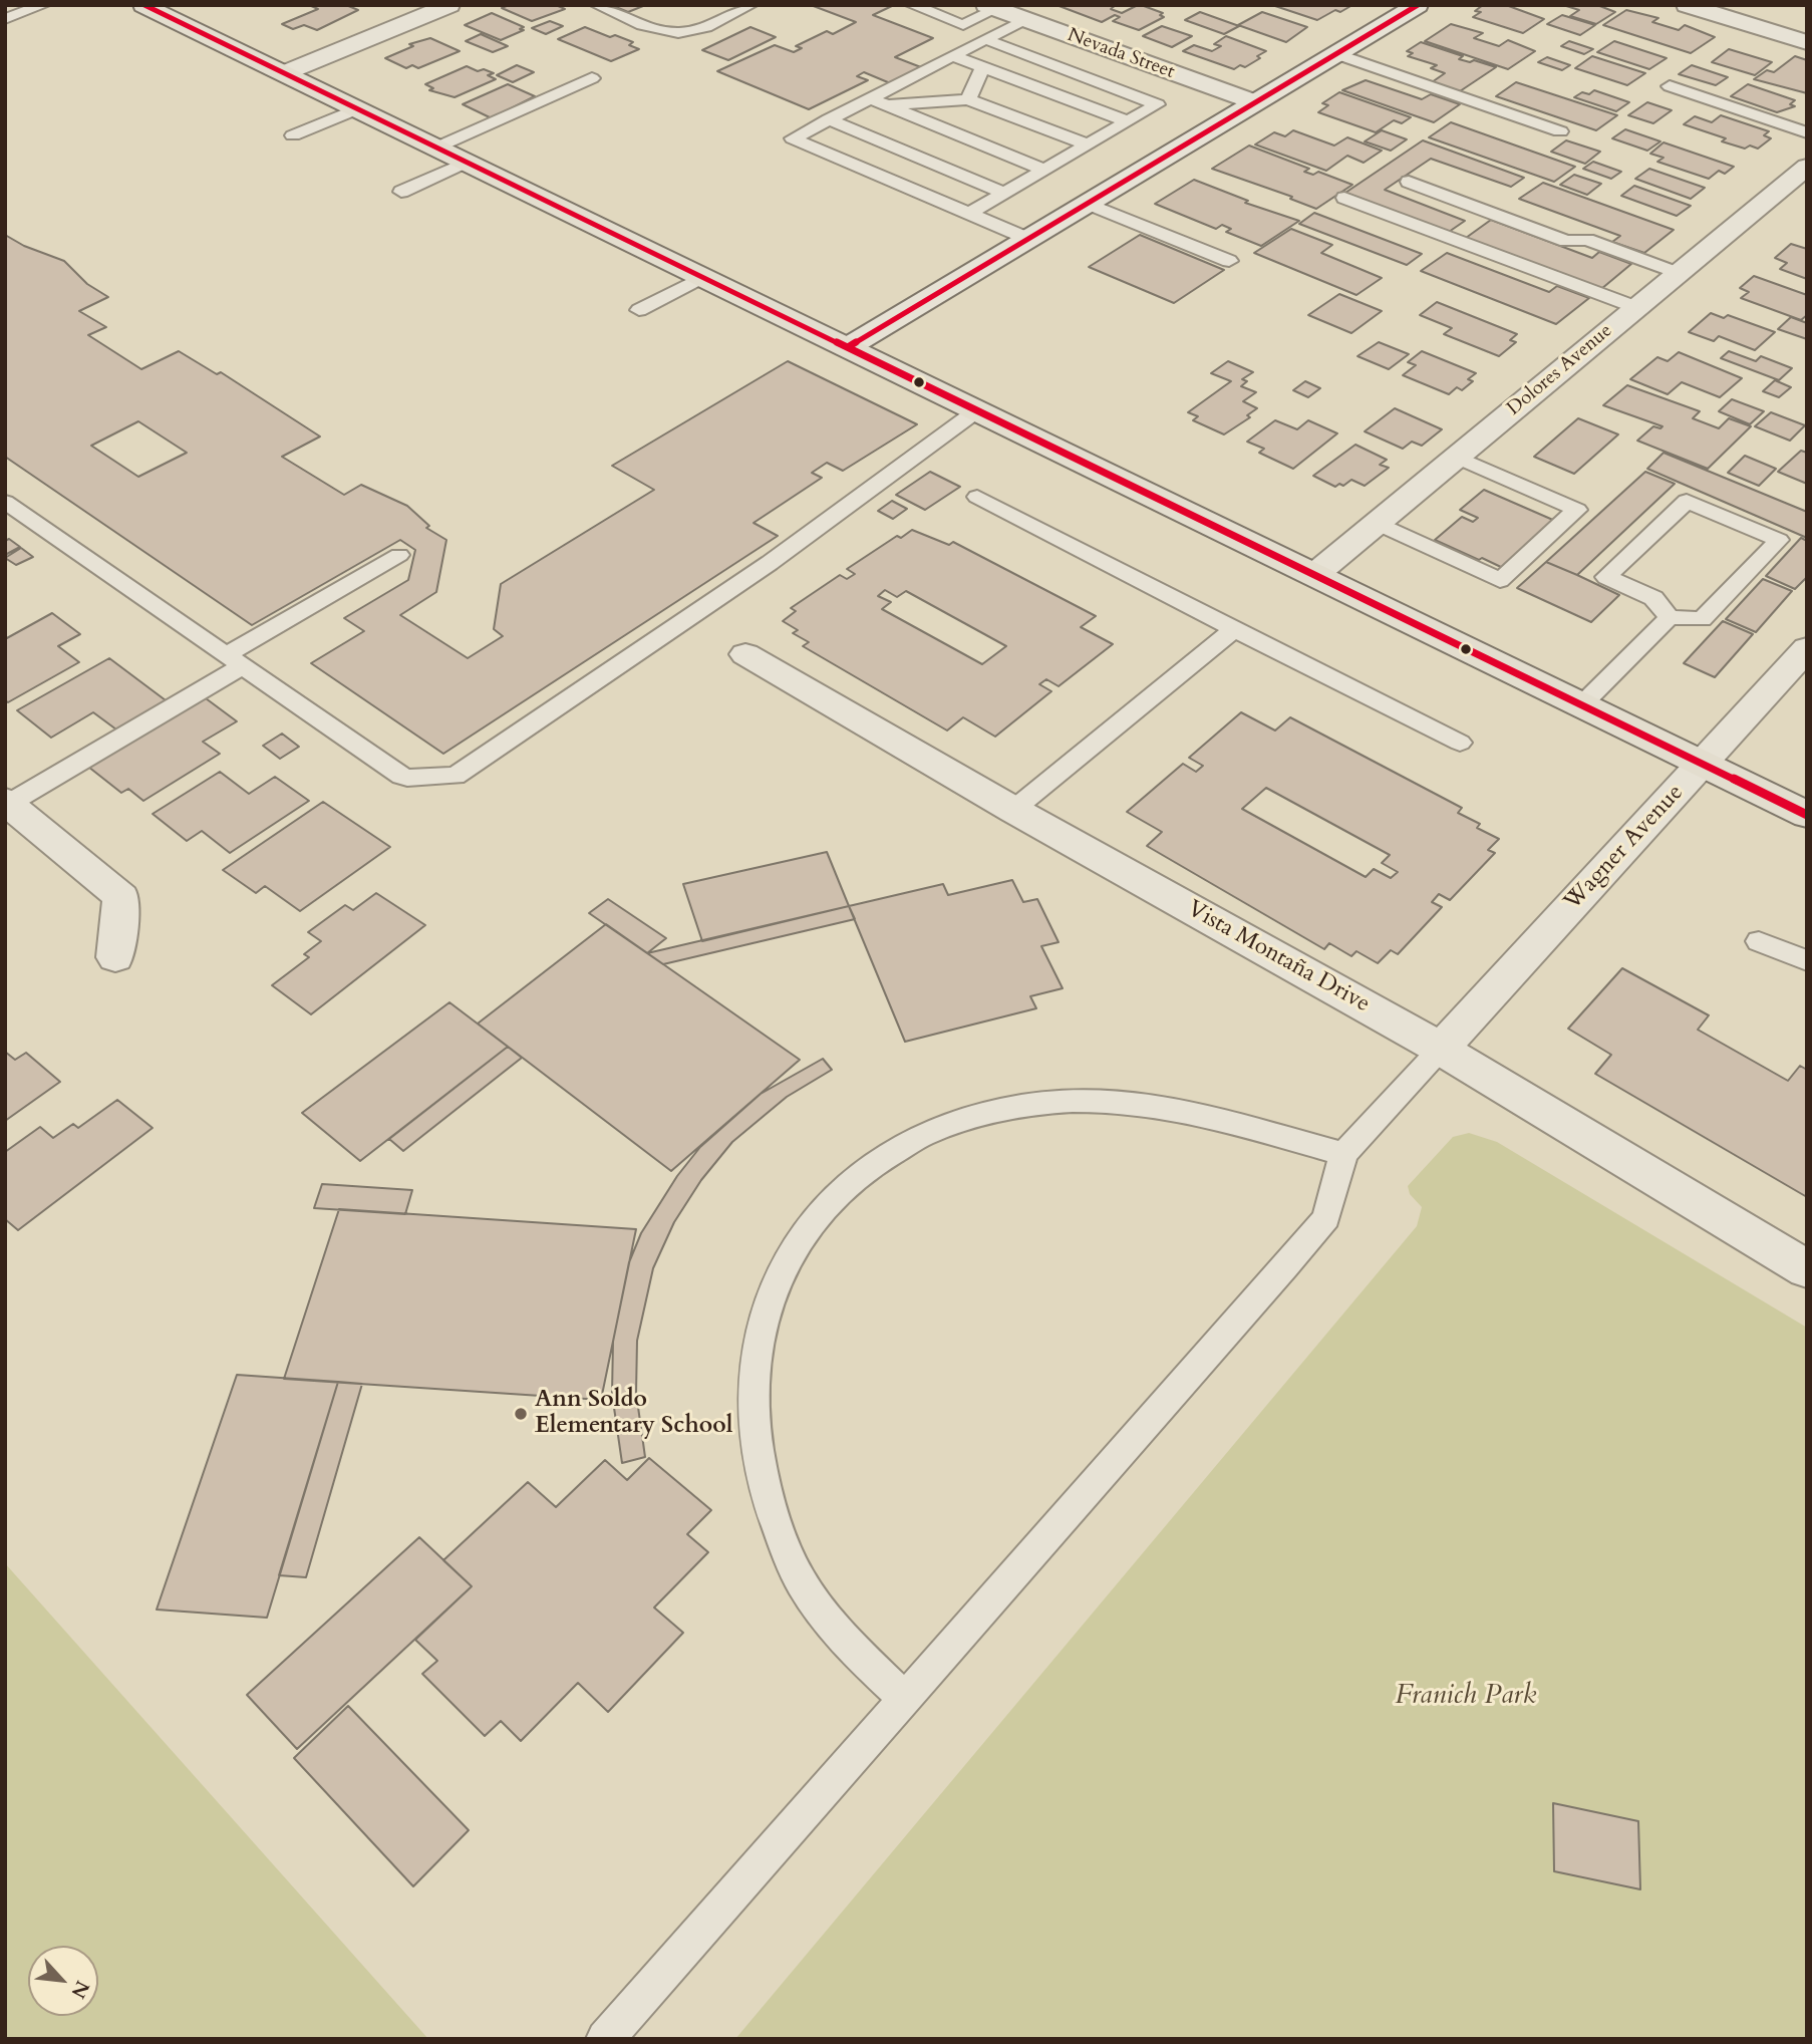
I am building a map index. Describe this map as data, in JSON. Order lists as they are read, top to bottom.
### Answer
{
  "streets": {
    "street": [
      "Nevada Street",
      "Dolores Avenue",
      "Wagner Avenue",
      "Vista Montaña Drive"
    ]
  },
  "crossings": [
    ["Wagner Avenue", "Vista Montaña Drive"]
  ],
  "parks": ["Franich Park"],
  "places": ["Ann Soldo Elementary School"],
  "north": "bottom right"
}
